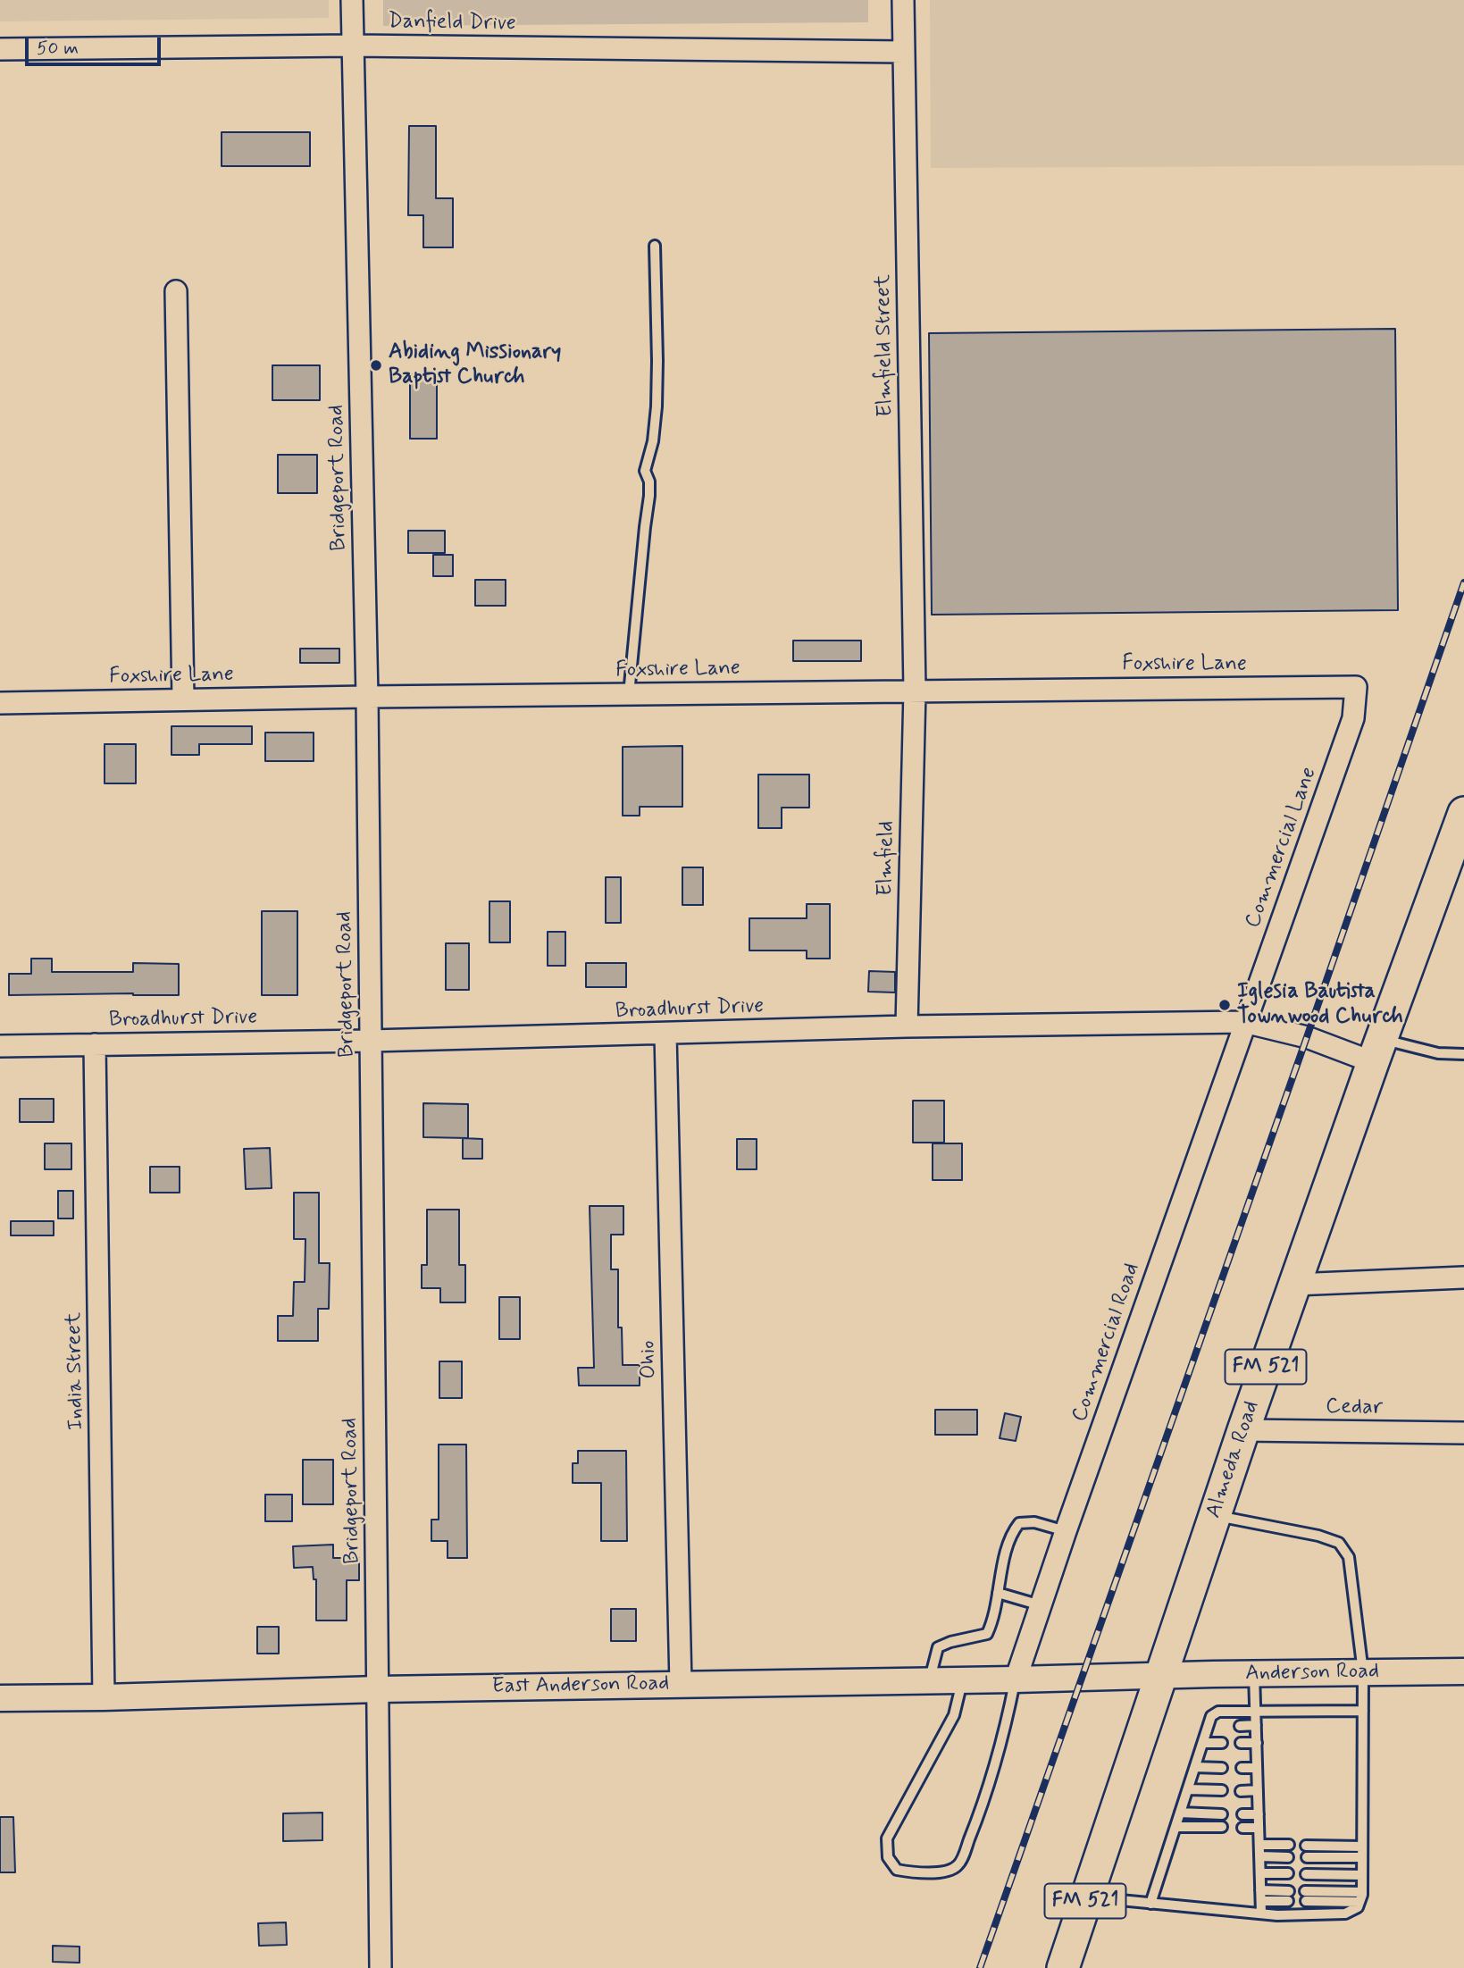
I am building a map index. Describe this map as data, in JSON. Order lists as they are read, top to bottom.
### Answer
{
  "streets": {
    "main road": ["FM 521", "Almeda Road"],
    "street": [
      "Danfield Drive",
      "Elmfield Street",
      "Bridgeport Road",
      "Foxshire Lane",
      "Commercial Lane",
      "Elmfield",
      "Broadhurst Drive",
      "Commercial Road",
      "Ohio",
      "India Street",
      "Cedar",
      "Anderson Road",
      "East Anderson Road"
    ]
  },
  "crossings": [
    ["Danfield Drive", "Elmfield Street"],
    ["Danfield Drive", "Bridgeport Road"],
    ["Elmfield Street", "Foxshire Lane"],
    ["Elmfield Street", "Elmfield"],
    ["Bridgeport Road", "Foxshire Lane"],
    ["Bridgeport Road", "Broadhurst Drive"],
    ["Bridgeport Road", "East Anderson Road"],
    ["Foxshire Lane", "Commercial Lane"],
    ["Foxshire Lane", "Elmfield"],
    ["Commercial Lane", "Broadhurst Drive"],
    ["Commercial Lane", "Commercial Road"],
    ["Elmfield", "Broadhurst Drive"],
    ["Broadhurst Drive", "Commercial Road"],
    ["Broadhurst Drive", "Ohio"],
    ["Broadhurst Drive", "India Street"],
    ["Broadhurst Drive", "Almeda Road"],
    ["Commercial Road", "East Anderson Road"],
    ["Ohio", "East Anderson Road"],
    ["India Street", "East Anderson Road"],
    ["Cedar", "Almeda Road"],
    ["Almeda Road", "Anderson Road"],
    ["Almeda Road", "East Anderson Road"],
    ["Anderson Road", "East Anderson Road"]
  ],
  "places": ["Abiding Missionary Baptist Church", "Iglesia Bautista Townwood Church"],
  "scale_bar": "50 m"
}
